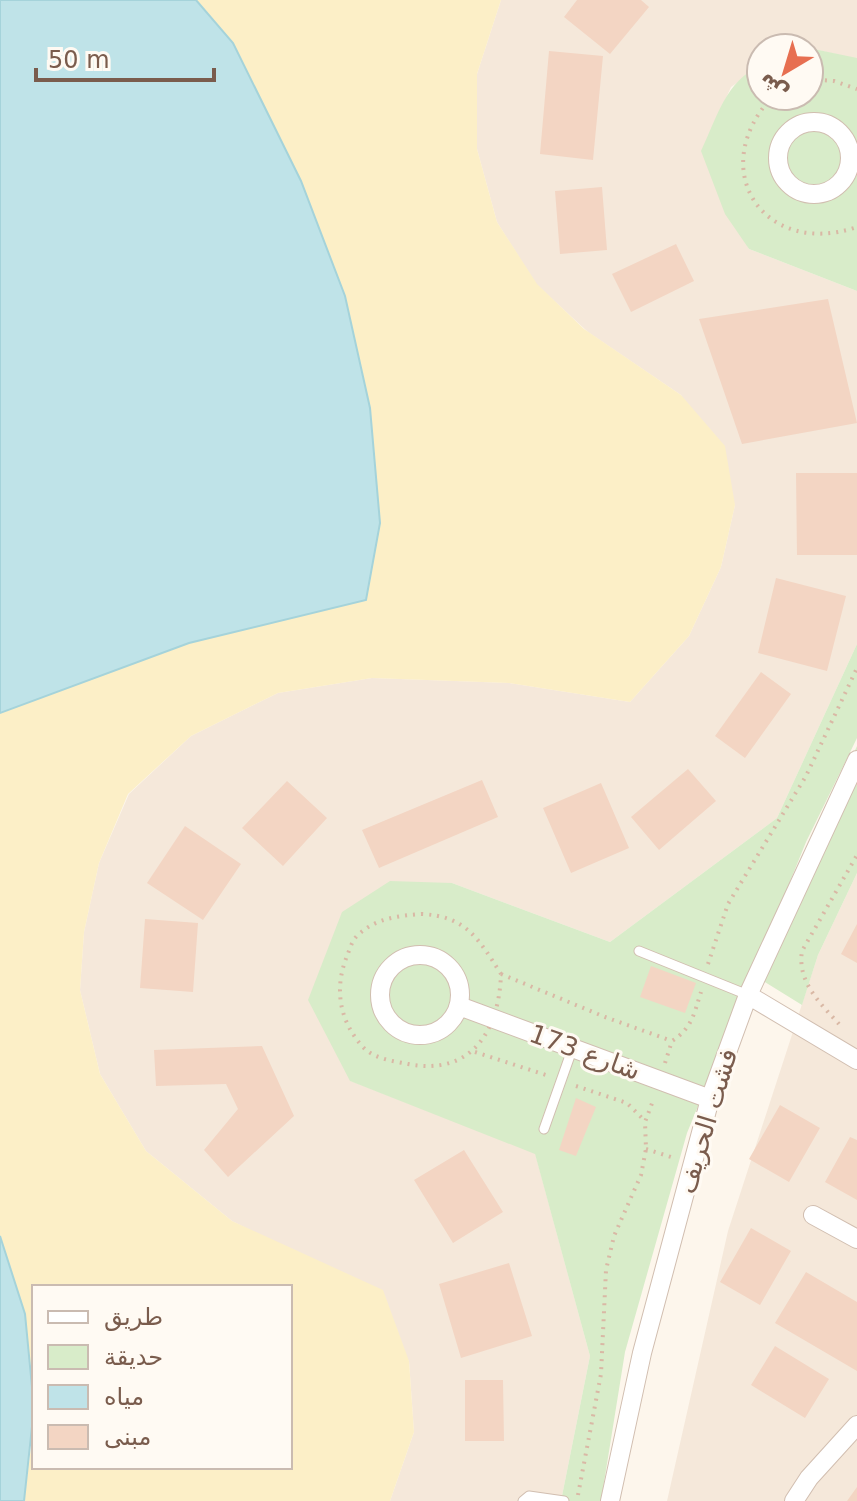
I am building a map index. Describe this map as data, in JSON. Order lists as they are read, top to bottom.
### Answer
{
  "streets": {
    "street": ["شارع 173", "فشت الحريف"]
  },
  "crossings": [
    ["شارع 173", "فشت الحريف"]
  ],
  "legend": [
    "طريق",
    "حديقة",
    "مياه",
    "مبنى"
  ],
  "scale_bar": "50 m",
  "north": "bottom left"
}
